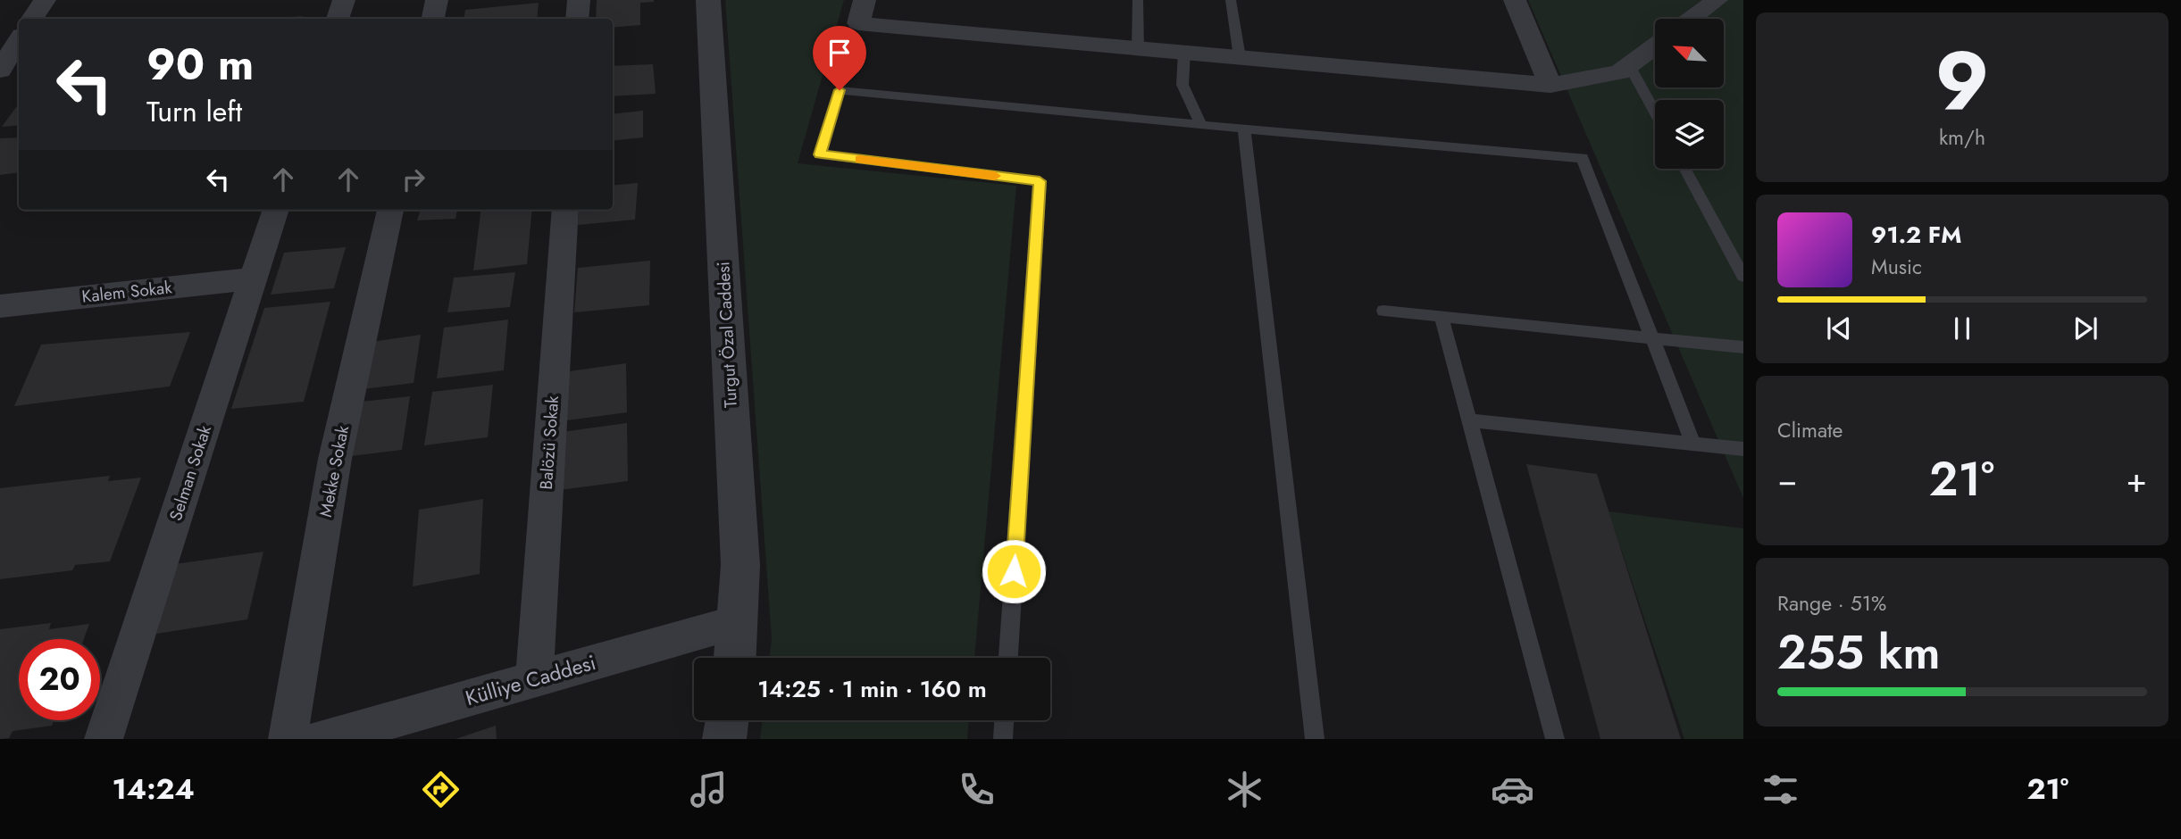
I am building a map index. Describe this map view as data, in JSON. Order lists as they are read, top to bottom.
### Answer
{
  "streets": {
    "street": [
      "Kalem Sokak",
      "Turgut Özal Caddesi",
      "Balözü Sokak",
      "Mekke Sokak",
      "Selman Sokak",
      "Külliye Caddesi"
    ]
  },
  "crossings": [
    ["Kalem Sokak", "Selman Sokak"],
    ["Turgut Özal Caddesi", "Külliye Caddesi"],
    ["Balözü Sokak", "Külliye Caddesi"]
  ],
  "north": "top left",
  "page": {
    "tile": [
      ["9", "km/h"],
      "Climate",
      ["Range · 51%", "255 km"]
    ],
    "turn": ["90 m", "Turn left"],
    "song": ["91.2 FM", "Music"],
    "heat": ["−", "21°", "+"],
    "limit": "20",
    "trip": "14:25 · 1 min · 160 m",
    "tabs": ["14:24", "21°"]
  }
}
